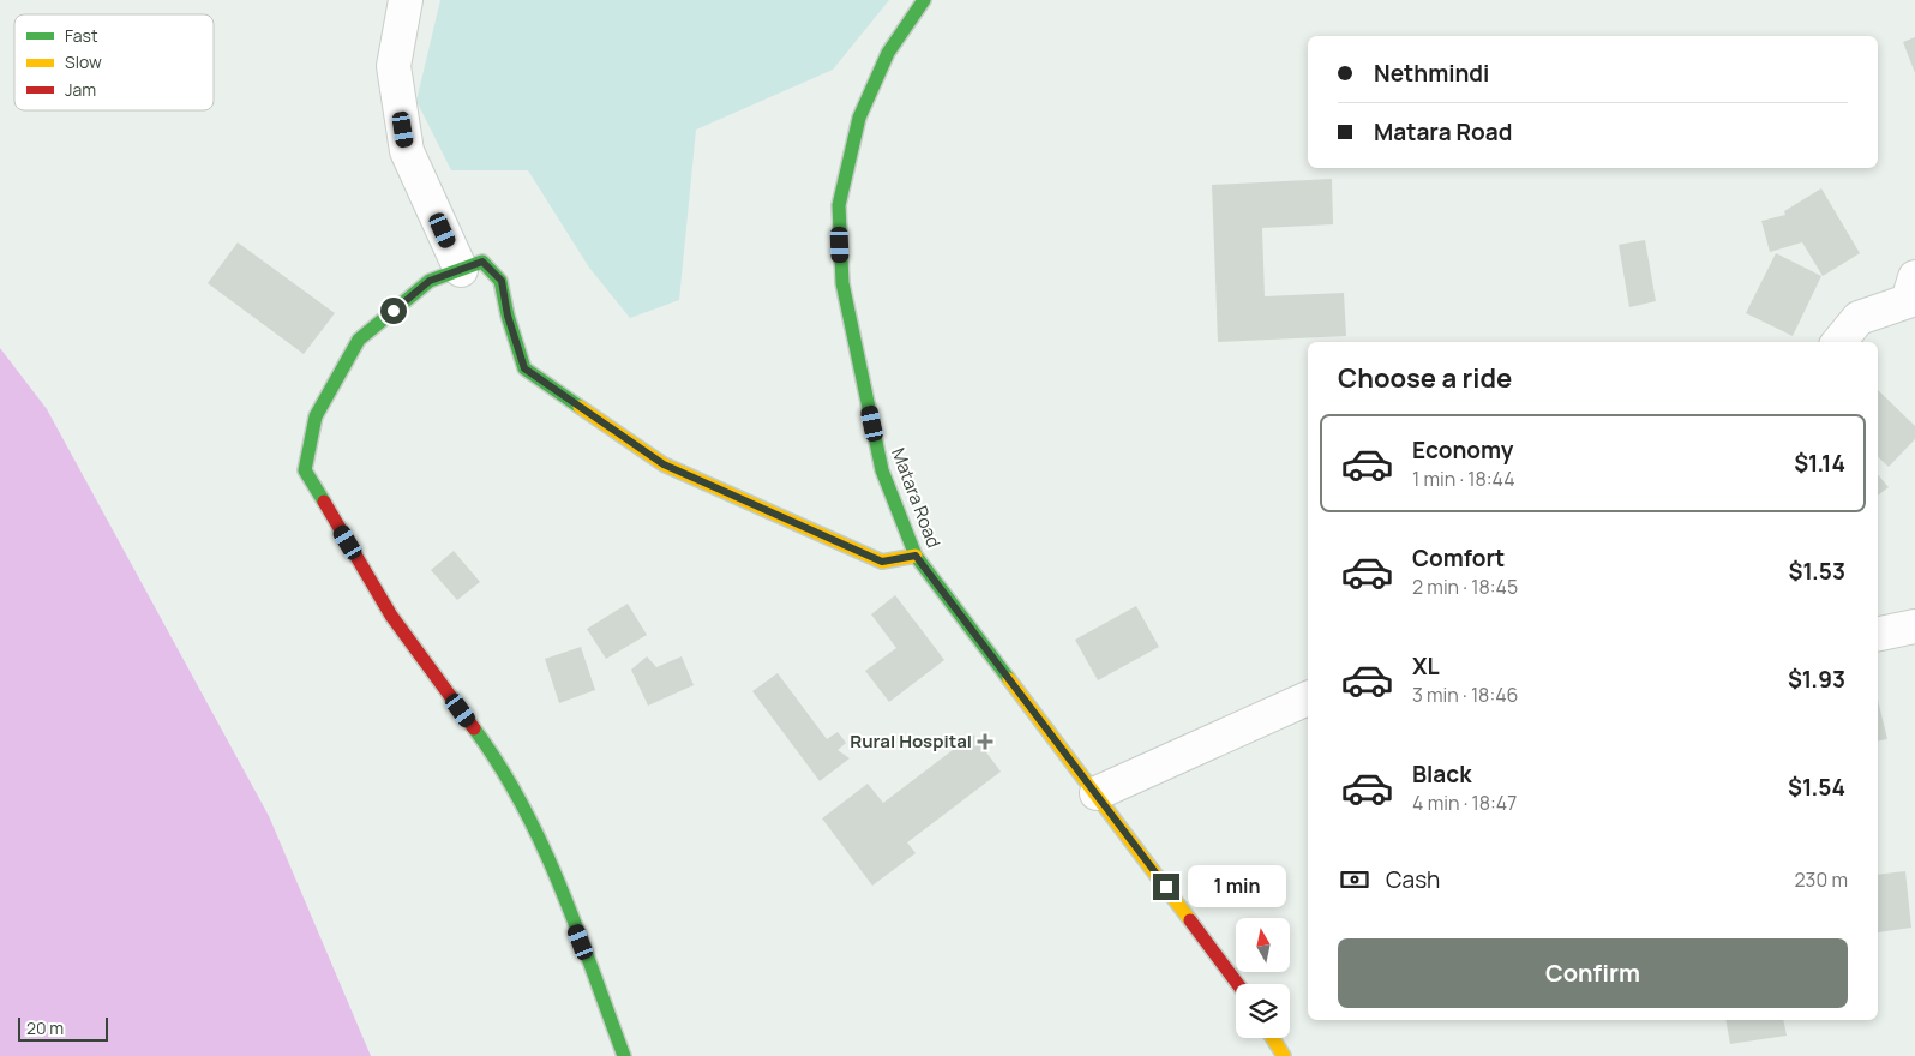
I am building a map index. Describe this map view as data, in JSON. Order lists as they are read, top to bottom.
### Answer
{
  "streets": {
    "main road": ["Matara Road"]
  },
  "places": {
    "health": ["Rural Hospital"]
  },
  "legend": ["Fast", "Slow", "Jam"],
  "scale_bar": "20 m",
  "north": "top",
  "page": {
    "banner": ["Nethmindi", "Matara Road"],
    "heading": "Choose a ride",
    "list": [
      {
        "name": "Economy",
        "note": "1 min · 18:44",
        "value": "$1.14"
      },
      {
        "name": "Comfort",
        "note": "2 min · 18:45",
        "value": "$1.53"
      },
      {
        "name": "XL",
        "note": "3 min · 18:46",
        "value": "$1.93"
      },
      {
        "name": "Black",
        "note": "4 min · 18:47",
        "value": "$1.54"
      }
    ],
    "pay": ["Cash", "230 m"],
    "bubble": "1 min",
    "buttons": "Confirm",
    "scale": "20 m"
  }
}
